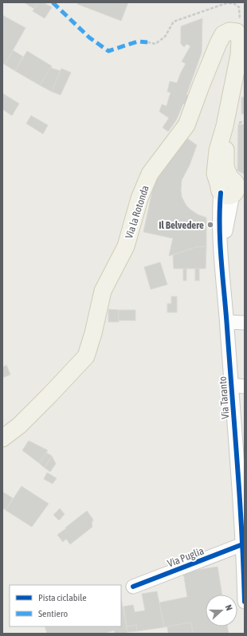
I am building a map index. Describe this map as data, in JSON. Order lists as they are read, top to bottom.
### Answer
{
  "streets": {
    "main road": ["Via la Rotonda"],
    "street": ["Via Taranto", "Via Puglia"]
  },
  "crossings": [
    ["Via Taranto", "Via Puglia"]
  ],
  "places": ["Il Belvedere"],
  "legend": ["Pista ciclabile", "Sentiero"],
  "north": "right"
}
